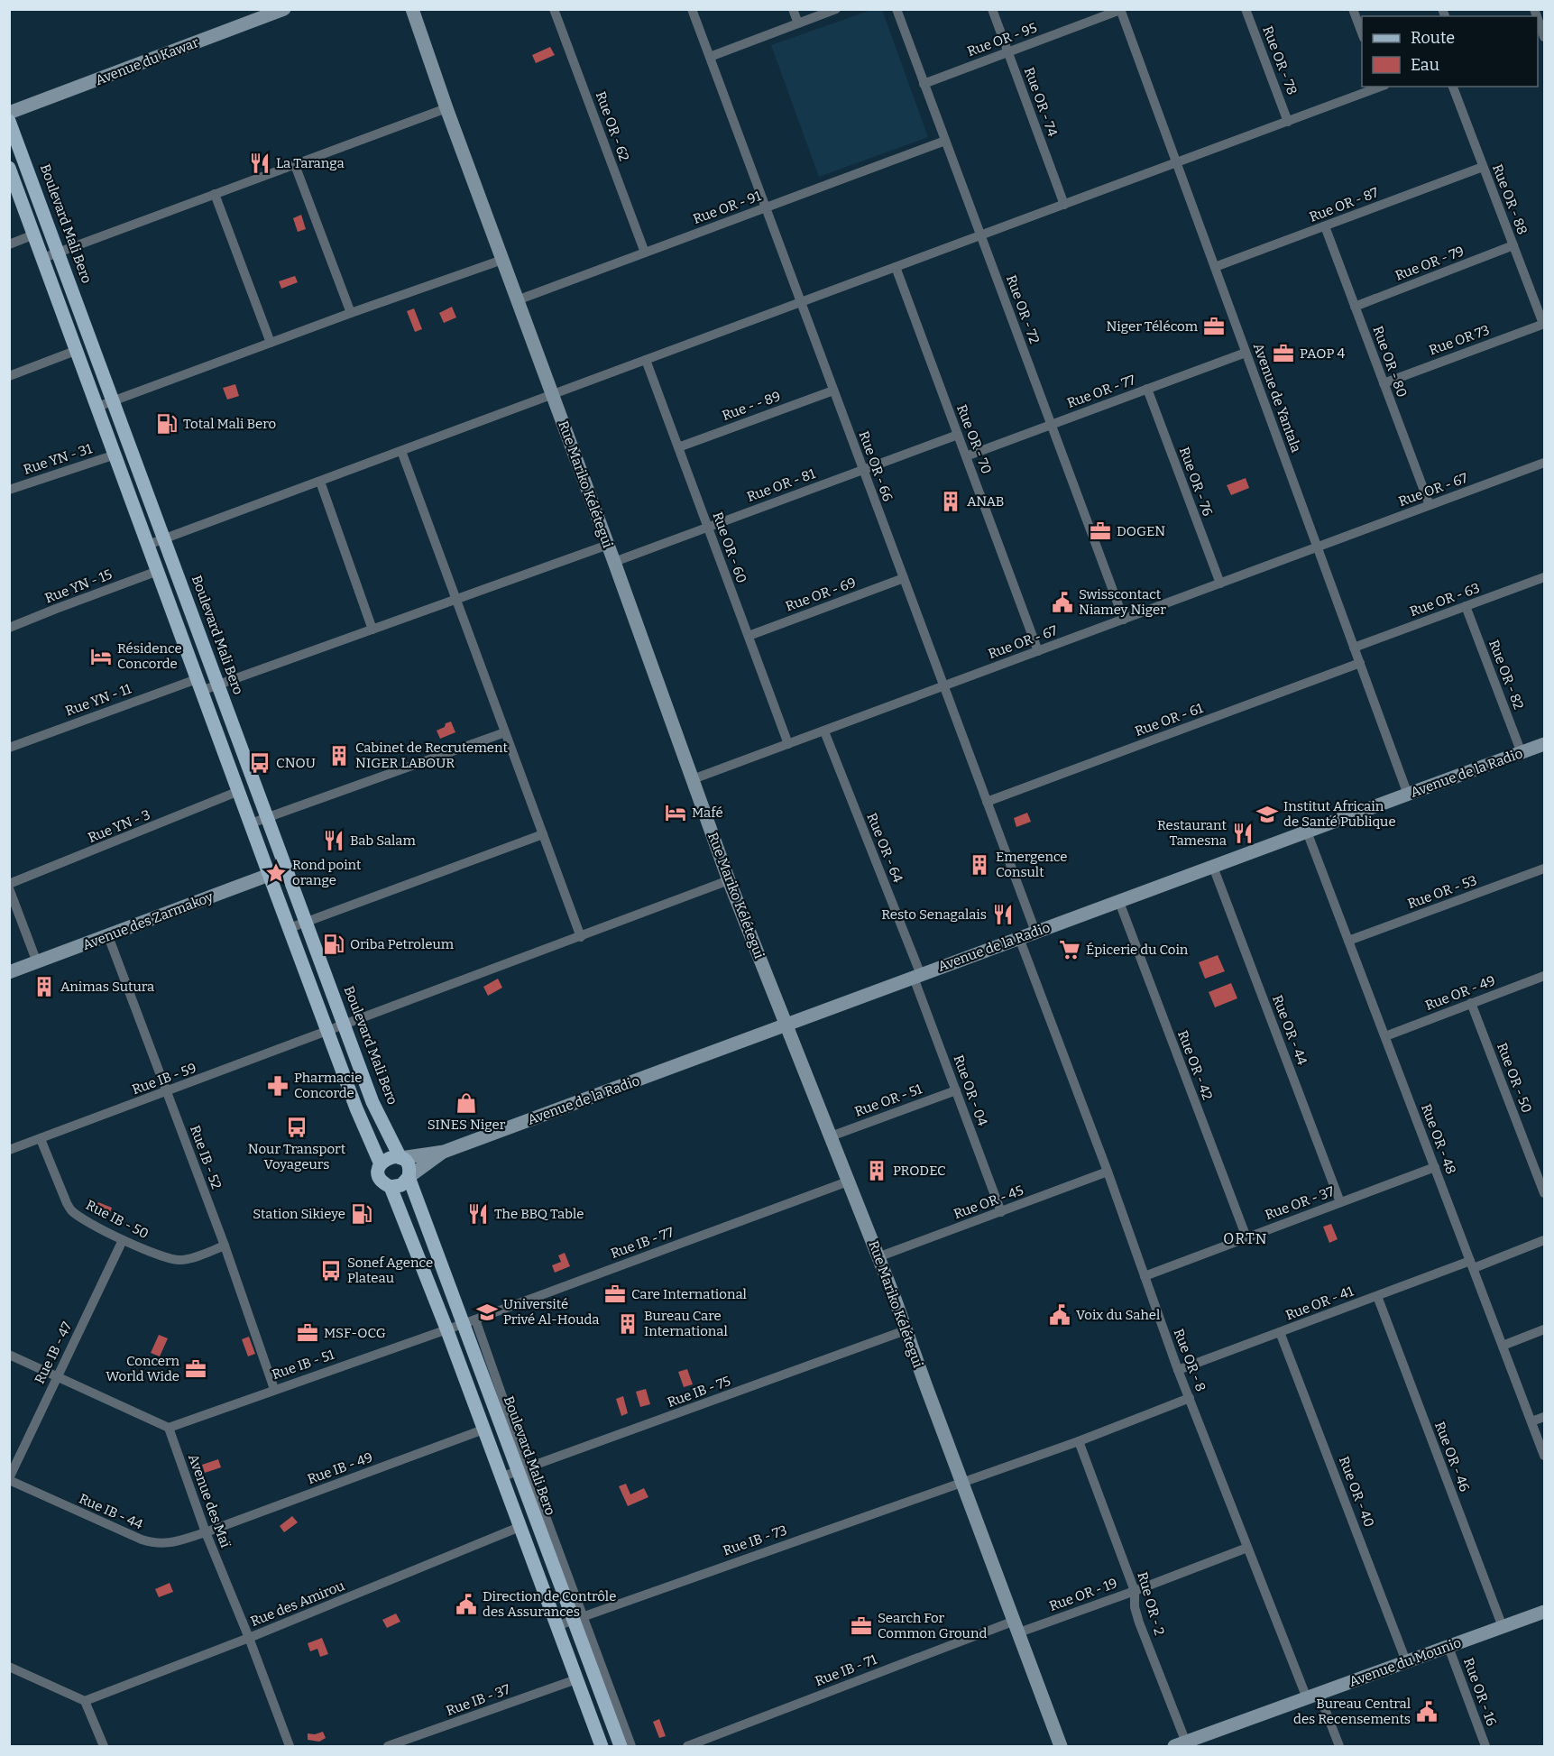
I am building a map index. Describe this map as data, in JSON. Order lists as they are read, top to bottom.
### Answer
{
  "streets": {
    "main road": ["Boulevard Mali Bero"],
    "street": [
      "Rue OR - 95",
      "Rue OR - 78",
      "Avenue du Kawar",
      "Rue OR - 74",
      "Rue OR - 62",
      "Rue OR - 88",
      "Rue OR - 87",
      "Rue OR - 91",
      "Rue OR - 79",
      "Rue OR - 72",
      "Rue OR 73",
      "Rue OR - 80",
      "Rue OR - 77",
      "Avenue de Yantala",
      "Rue - - 89",
      "Rue OR - 70",
      "Rue YN - 31",
      "Rue OR - 66",
      "Rue OR - 76",
      "Rue Mariko Kélétegui",
      "Rue OR - 81",
      "Rue OR - 67",
      "Rue OR - 60",
      "Rue YN - 15",
      "Rue OR - 69",
      "Rue OR - 63",
      "Rue OR - 82",
      "Rue YN - 11",
      "Rue OR - 61",
      "Avenue de la Radio",
      "Rue YN - 3",
      "Rue OR - 64",
      "Rue OR - 53",
      "Avenue des Zarmakoy",
      "Rue OR - 49",
      "Rue OR - 44",
      "Rue OR - 42",
      "Rue OR - 50",
      "Rue IB - 59",
      "Rue OR - 04",
      "Rue OR - 51",
      "Rue OR - 48",
      "Rue IB - 52",
      "Rue OR - 45",
      "Rue OR - 37",
      "Rue IB - 50",
      "Rue IB - 77",
      "Rue OR - 41",
      "Rue IB - 47",
      "Rue OR - 8",
      "Rue IB - 51",
      "Rue IB - 75",
      "Rue OR - 46",
      "Rue IB - 49",
      "Rue OR - 40",
      "Avenue des Maï",
      "Rue IB - 44",
      "Rue IB - 73",
      "Rue OR - 19",
      "Rue des Amirou",
      "Rue OR - 2",
      "Avenue du Mounio",
      "Rue IB - 71",
      "Rue OR - 16",
      "Rue IB - 37"
    ]
  },
  "crossings": [
    ["Rue OR - 95", "Rue OR - 74"],
    ["Rue OR - 95", "Rue OR - 72"],
    ["Rue OR - 95", "Avenue de Yantala"],
    ["Rue OR - 62", "Rue OR - 91"],
    ["Rue OR - 88", "Rue OR - 87"],
    ["Rue OR - 88", "Rue OR - 79"],
    ["Rue OR - 88", "Rue OR 73"],
    ["Rue OR - 87", "Rue OR - 80"],
    ["Rue OR - 87", "Avenue de Yantala"],
    ["Rue OR - 91", "Rue OR - 72"],
    ["Rue OR - 91", "Rue OR - 66"],
    ["Rue OR - 91", "Rue Mariko Kélétegui"],
    ["Boulevard Mali Bero", "Rue YN - 11"],
    ["Boulevard Mali Bero", "Avenue de la Radio"],
    ["Boulevard Mali Bero", "Avenue des Zarmakoy"],
    ["Boulevard Mali Bero", "Rue IB - 59"],
    ["Boulevard Mali Bero", "Rue IB - 77"],
    ["Boulevard Mali Bero", "Rue IB - 75"],
    ["Boulevard Mali Bero", "Rue IB - 73"],
    ["Rue OR - 79", "Rue OR - 80"],
    ["Rue OR - 72", "Rue OR - 77"],
    ["Rue OR - 72", "Rue OR - 67"],
    ["Rue OR 73", "Rue OR - 80"],
    ["Rue OR - 80", "Rue OR - 67"],
    ["Rue OR - 77", "Avenue de Yantala"],
    ["Rue OR - 77", "Rue OR - 70"],
    ["Rue OR - 77", "Rue OR - 76"],
    ["Avenue de Yantala", "Rue OR - 67"],
    ["Avenue de Yantala", "Rue OR - 63"],
    ["Avenue de Yantala", "Rue OR - 61"],
    ["Avenue de Yantala", "Avenue de la Radio"],
    ["Rue - - 89", "Rue OR - 66"],
    ["Rue - - 89", "Rue OR - 60"],
    ["Rue OR - 70", "Rue OR - 81"],
    ["Rue OR - 70", "Rue OR - 67"],
    ["Rue OR - 66", "Rue OR - 81"],
    ["Rue OR - 66", "Rue OR - 67"],
    ["Rue OR - 66", "Rue OR - 69"],
    ["Rue OR - 66", "Rue OR - 61"],
    ["Rue OR - 66", "Avenue de la Radio"],
    ["Rue OR - 76", "Rue OR - 67"],
    ["Rue Mariko Kélétegui", "Rue OR - 81"],
    ["Rue Mariko Kélétegui", "Rue OR - 67"],
    ["Rue Mariko Kélétegui", "Rue YN - 11"],
    ["Rue Mariko Kélétegui", "Avenue de la Radio"],
    ["Rue Mariko Kélétegui", "Rue IB - 59"],
    ["Rue Mariko Kélétegui", "Rue OR - 51"],
    ["Rue Mariko Kélétegui", "Rue OR - 45"],
    ["Rue Mariko Kélétegui", "Rue IB - 77"],
    ["Rue Mariko Kélétegui", "Rue IB - 75"],
    ["Rue Mariko Kélétegui", "Rue IB - 73"],
    ["Rue Mariko Kélétegui", "Rue OR - 19"],
    ["Rue Mariko Kélétegui", "Rue IB - 71"],
    ["Rue OR - 81", "Rue OR - 60"],
    ["Rue OR - 67", "Rue OR - 60"],
    ["Rue OR - 67", "Rue OR - 64"],
    ["Rue OR - 60", "Rue OR - 69"],
    ["Rue OR - 63", "Rue OR - 82"],
    ["Rue OR - 82", "Avenue de la Radio"],
    ["Avenue de la Radio", "Rue OR - 64"],
    ["Avenue de la Radio", "Rue OR - 44"],
    ["Avenue de la Radio", "Rue OR - 42"],
    ["Avenue de la Radio", "Rue OR - 04"],
    ["Avenue de la Radio", "Rue OR - 48"],
    ["Avenue de la Radio", "Rue OR - 8"],
    ["Rue OR - 64", "Rue OR - 04"],
    ["Rue OR - 53", "Rue OR - 48"],
    ["Avenue des Zarmakoy", "Rue IB - 52"],
    ["Rue OR - 49", "Rue OR - 50"],
    ["Rue OR - 49", "Rue OR - 48"],
    ["Rue OR - 44", "Rue OR - 37"],
    ["Rue OR - 42", "Rue OR - 37"],
    ["Rue IB - 59", "Rue IB - 52"],
    ["Rue IB - 59", "Rue IB - 50"],
    ["Rue OR - 04", "Rue OR - 51"],
    ["Rue OR - 04", "Rue OR - 45"],
    ["Rue OR - 48", "Rue OR - 37"],
    ["Rue OR - 48", "Rue OR - 41"],
    ["Rue IB - 52", "Rue IB - 50"],
    ["Rue IB - 52", "Rue IB - 51"],
    ["Rue OR - 45", "Rue OR - 8"],
    ["Rue OR - 37", "Rue OR - 8"],
    ["Rue IB - 50", "Rue IB - 47"],
    ["Rue IB - 77", "Rue IB - 51"],
    ["Rue OR - 41", "Rue OR - 8"],
    ["Rue OR - 41", "Rue OR - 46"],
    ["Rue OR - 41", "Rue OR - 40"],
    ["Rue IB - 47", "Rue IB - 44"],
    ["Rue OR - 8", "Rue OR - 19"],
    ["Rue OR - 8", "Avenue du Mounio"],
    ["Rue IB - 51", "Avenue des Maï"],
    ["Rue OR - 46", "Avenue du Mounio"],
    ["Rue IB - 49", "Avenue des Maï"],
    ["Rue IB - 49", "Rue IB - 44"],
    ["Rue OR - 40", "Avenue du Mounio"],
    ["Avenue des Maï", "Rue IB - 44"],
    ["Avenue des Maï", "Rue des Amirou"],
    ["Rue OR - 19", "Rue OR - 2"],
    ["Rue OR - 19", "Rue IB - 71"],
    ["Rue OR - 2", "Avenue du Mounio"],
    ["Avenue du Mounio", "Rue OR - 16"]
  ],
  "districts": ["ORTN"],
  "places": {
    "restaurant": [
      "La Taranga",
      "Restaurant Tamesna",
      "Bab Salam",
      "Resto Senagalais",
      "The BBQ Table"
    ],
    "office": [
      "Niger Télécom",
      "PAOP 4",
      "DOGEN",
      "Care International",
      "MSF-OCG",
      "Concern World Wide",
      "Search For Common Ground"
    ],
    "fuel station": ["Total Mali Bero", "Oriba Petroleum", "Station Sikieye"],
    "building": [
      "ANAB",
      "Cabinet de Recrutement NIGER LABOUR",
      "Emergence Consult",
      "Animas Sutura",
      "PRODEC",
      "Bureau Care International"
    ],
    "public building": [
      "Swisscontact Niamey Niger",
      "Voix du Sahel",
      "Direction de Contrôle des Assurances",
      "Bureau Central des Recensements"
    ],
    "hotel": ["Résidence Concorde", "Mafé"],
    "bus stop": ["CNOU", "Nour Transport Voyageurs", "Sonef Agence Plateau"],
    "school or university": ["Institut Africain de Santé Publique", "Université Privé Al-Houda"],
    "place": ["Rond point orange"],
    "supermarket": ["Épicerie du Coin"],
    "pharmacy": ["Pharmacie Concorde"],
    "shop": ["SINES Niger"]
  },
  "legend": ["Route", "Eau"]
}
